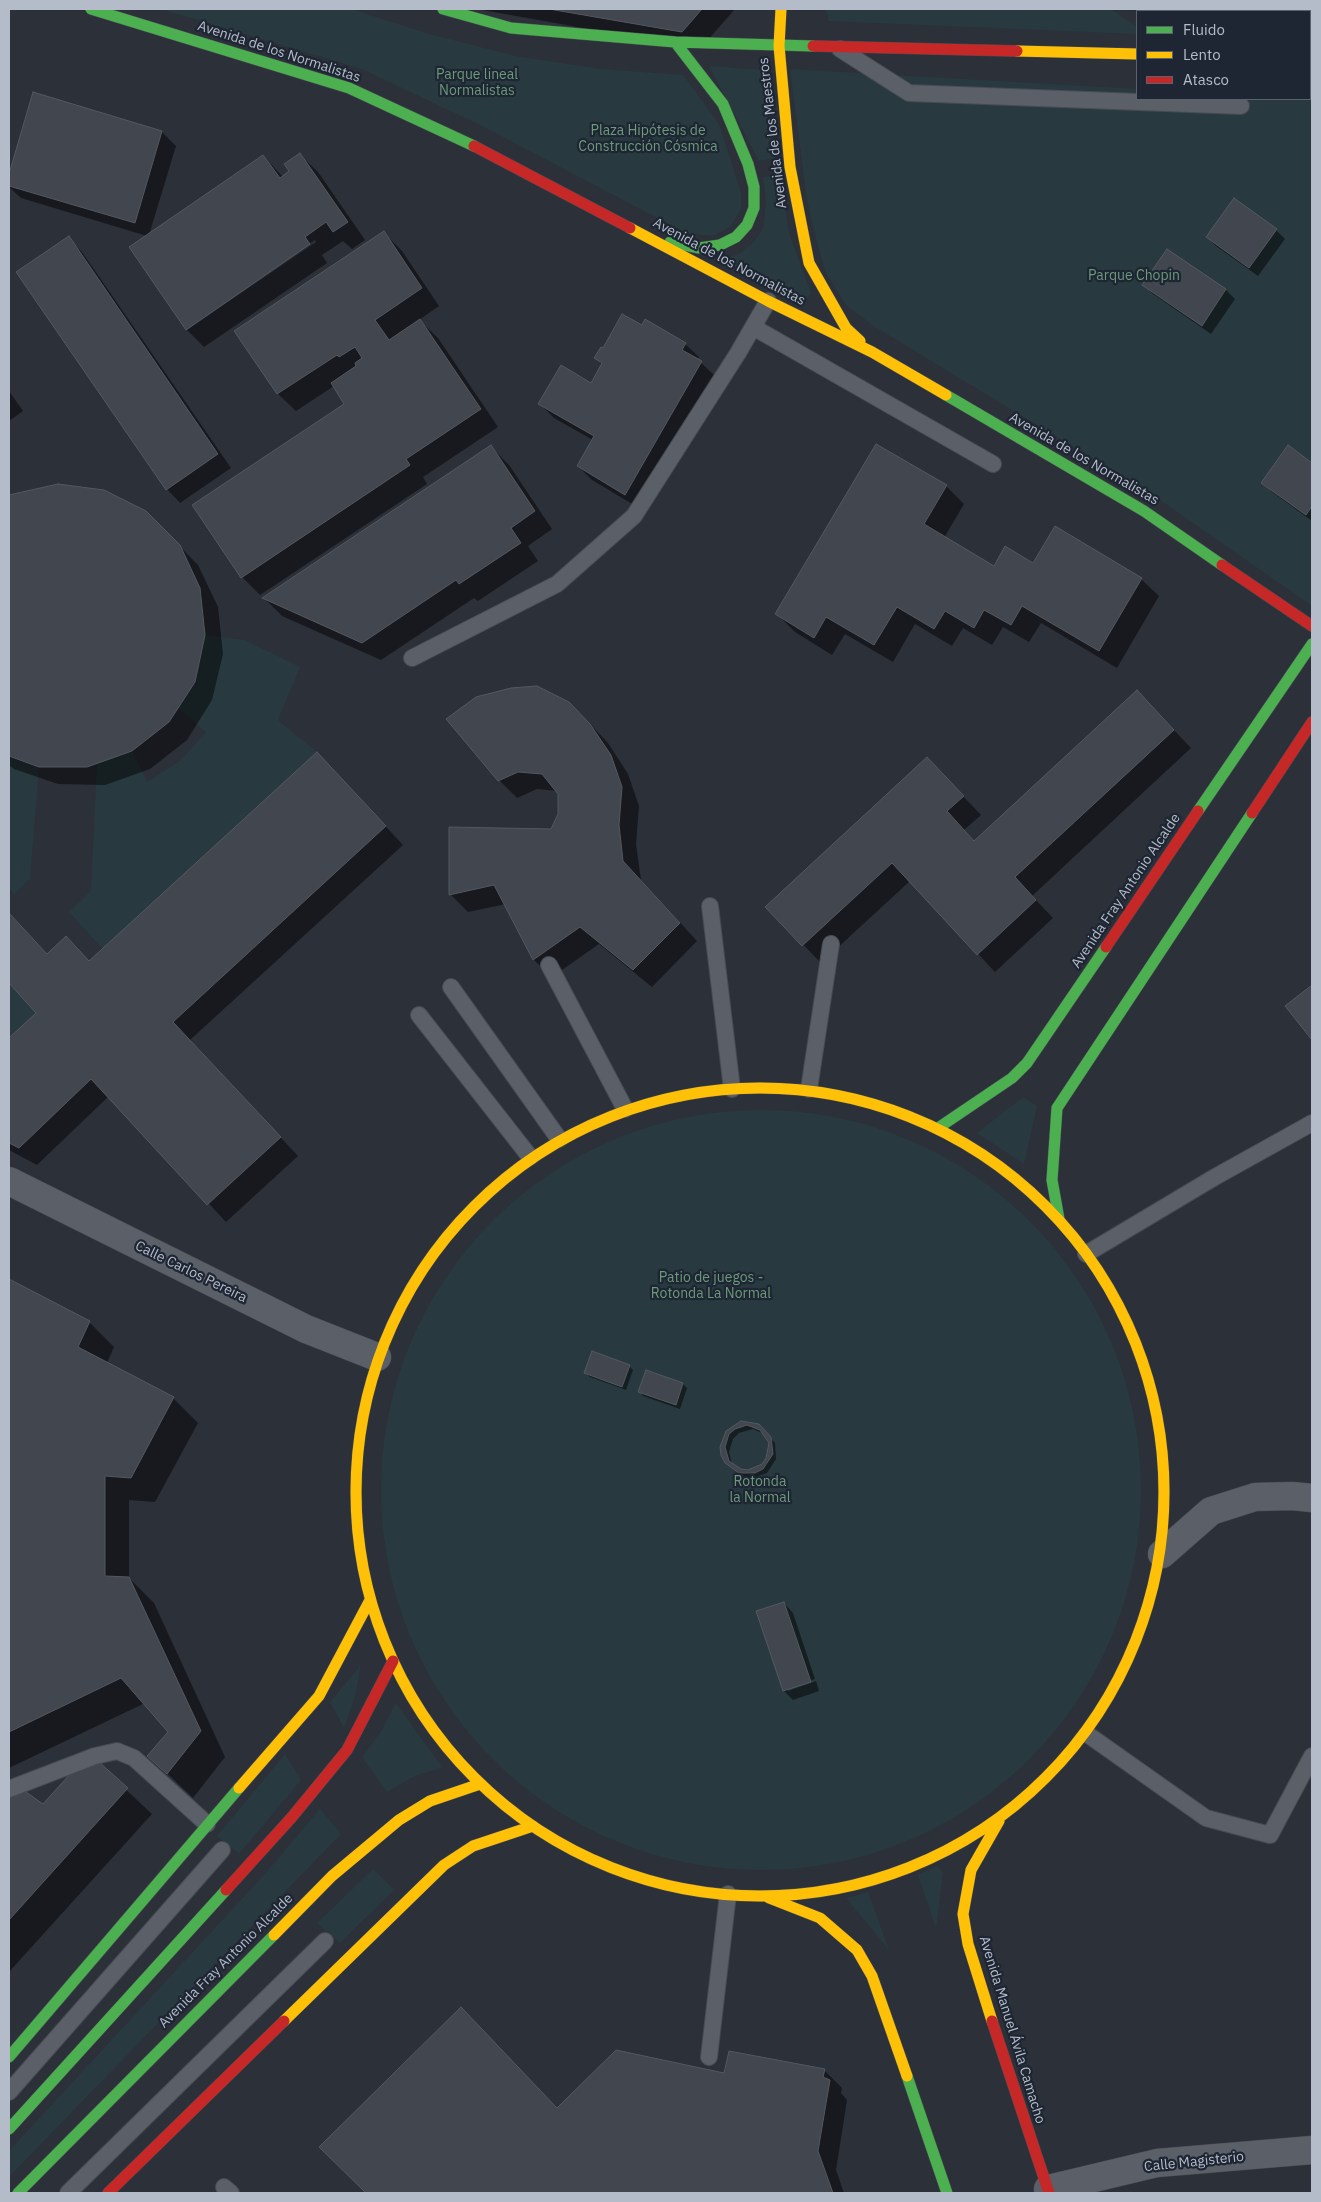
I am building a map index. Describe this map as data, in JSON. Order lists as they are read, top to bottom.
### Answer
{
  "streets": {
    "street": [
      "Avenida de los Normalistas",
      "Avenida de los Maestros",
      "Avenida Fray Antonio Alcalde",
      "Calle Carlos Pereira",
      "Avenida Manuel Ávila Camacho",
      "Calle Magisterio"
    ]
  },
  "crossings": [
    ["Avenida de los Normalistas", "Avenida de los Maestros"],
    ["Avenida Manuel Ávila Camacho", "Calle Magisterio"]
  ],
  "parks": [
    "Parque lineal Normalistas",
    "Plaza Hipótesis de Construcción Cósmica",
    "Parque Chopin",
    "Patio de juegos - Rotonda La Normal",
    "Rotonda la Normal"
  ],
  "legend": ["Fluido", "Lento", "Atasco"]
}
